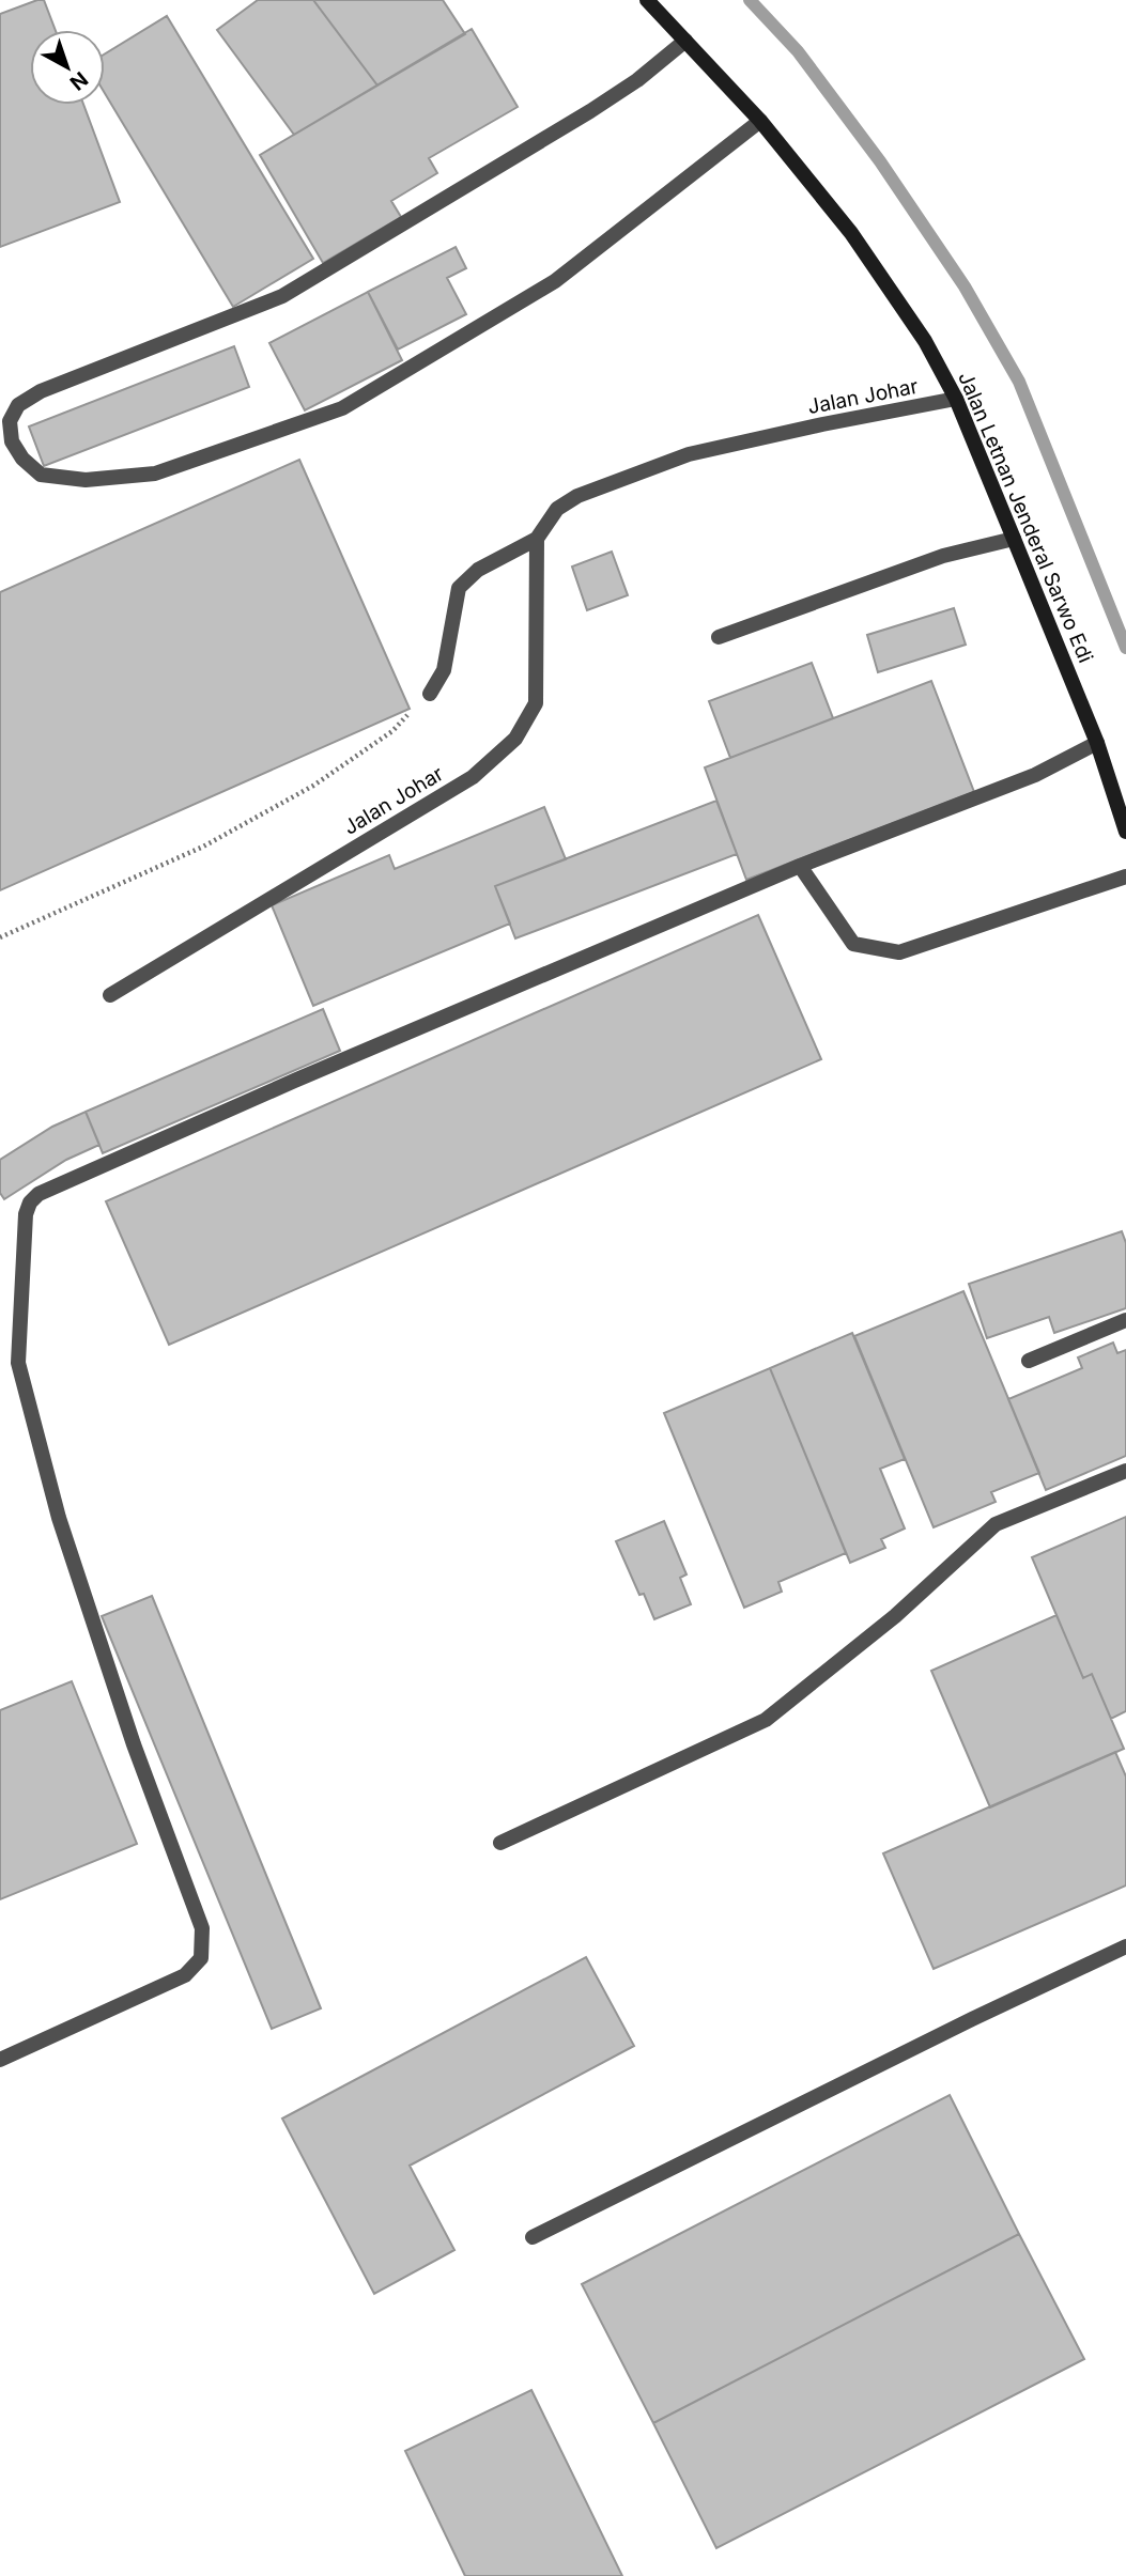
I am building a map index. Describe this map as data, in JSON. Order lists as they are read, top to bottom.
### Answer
{
  "streets": {
    "main road": ["Jalan Letnan Jenderal Sarwo Edi"],
    "lane": ["Jalan Johar"]
  },
  "crossings": [
    ["Jalan Johar", "Jalan Letnan Jenderal Sarwo Edi"]
  ],
  "north": "bottom right"
}
